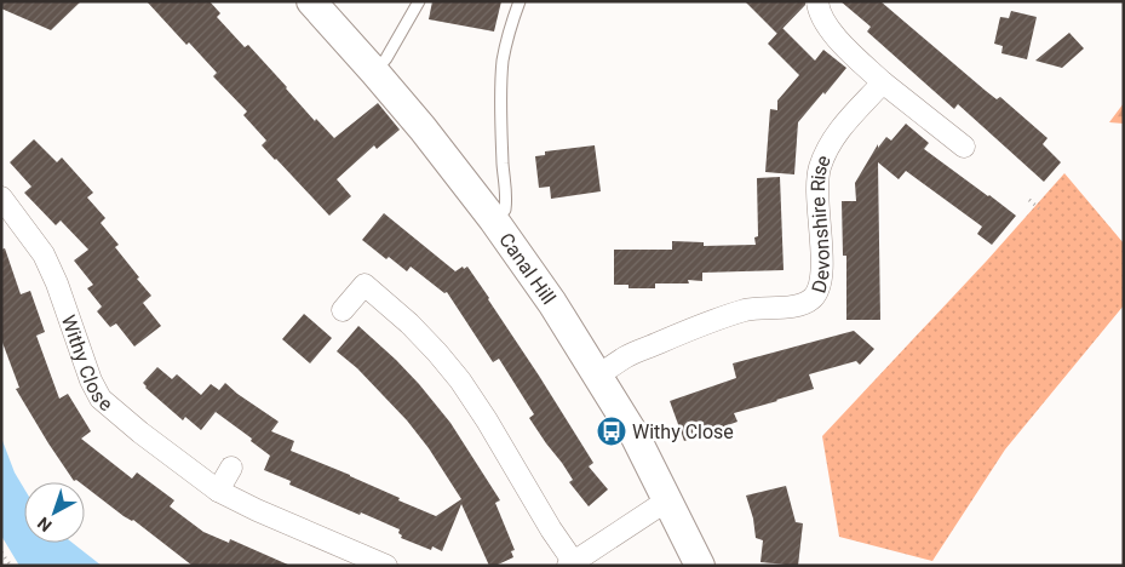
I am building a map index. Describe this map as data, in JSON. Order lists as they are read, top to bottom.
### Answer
{
  "streets": {
    "street": ["Devonshire Rise", "Canal Hill", "Withy Close"]
  },
  "crossings": [
    ["Devonshire Rise", "Canal Hill"]
  ],
  "places": {
    "bus stop": ["Withy Close"]
  },
  "north": "bottom left"
}
